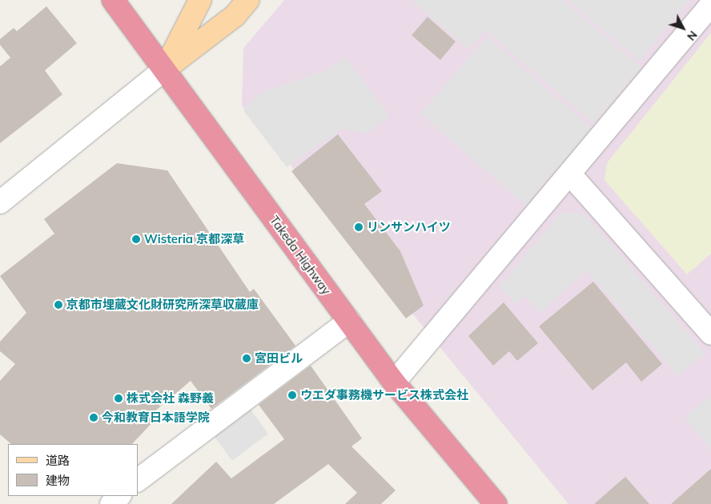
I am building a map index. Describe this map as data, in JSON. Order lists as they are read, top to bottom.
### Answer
{
  "streets": {
    "highway": ["Takeda Highway"]
  },
  "places": [
    "リンサンハイツ",
    "Wisteria 京都深草",
    "京都市埋蔵文化財研究所深草収蔵庫",
    "宮田ビル",
    "ウエダ事務機サービス株式会社",
    "株式会社 森野義",
    "今和教育日本語学院"
  ],
  "legend": ["道路", "建物"],
  "north": "bottom right"
}
